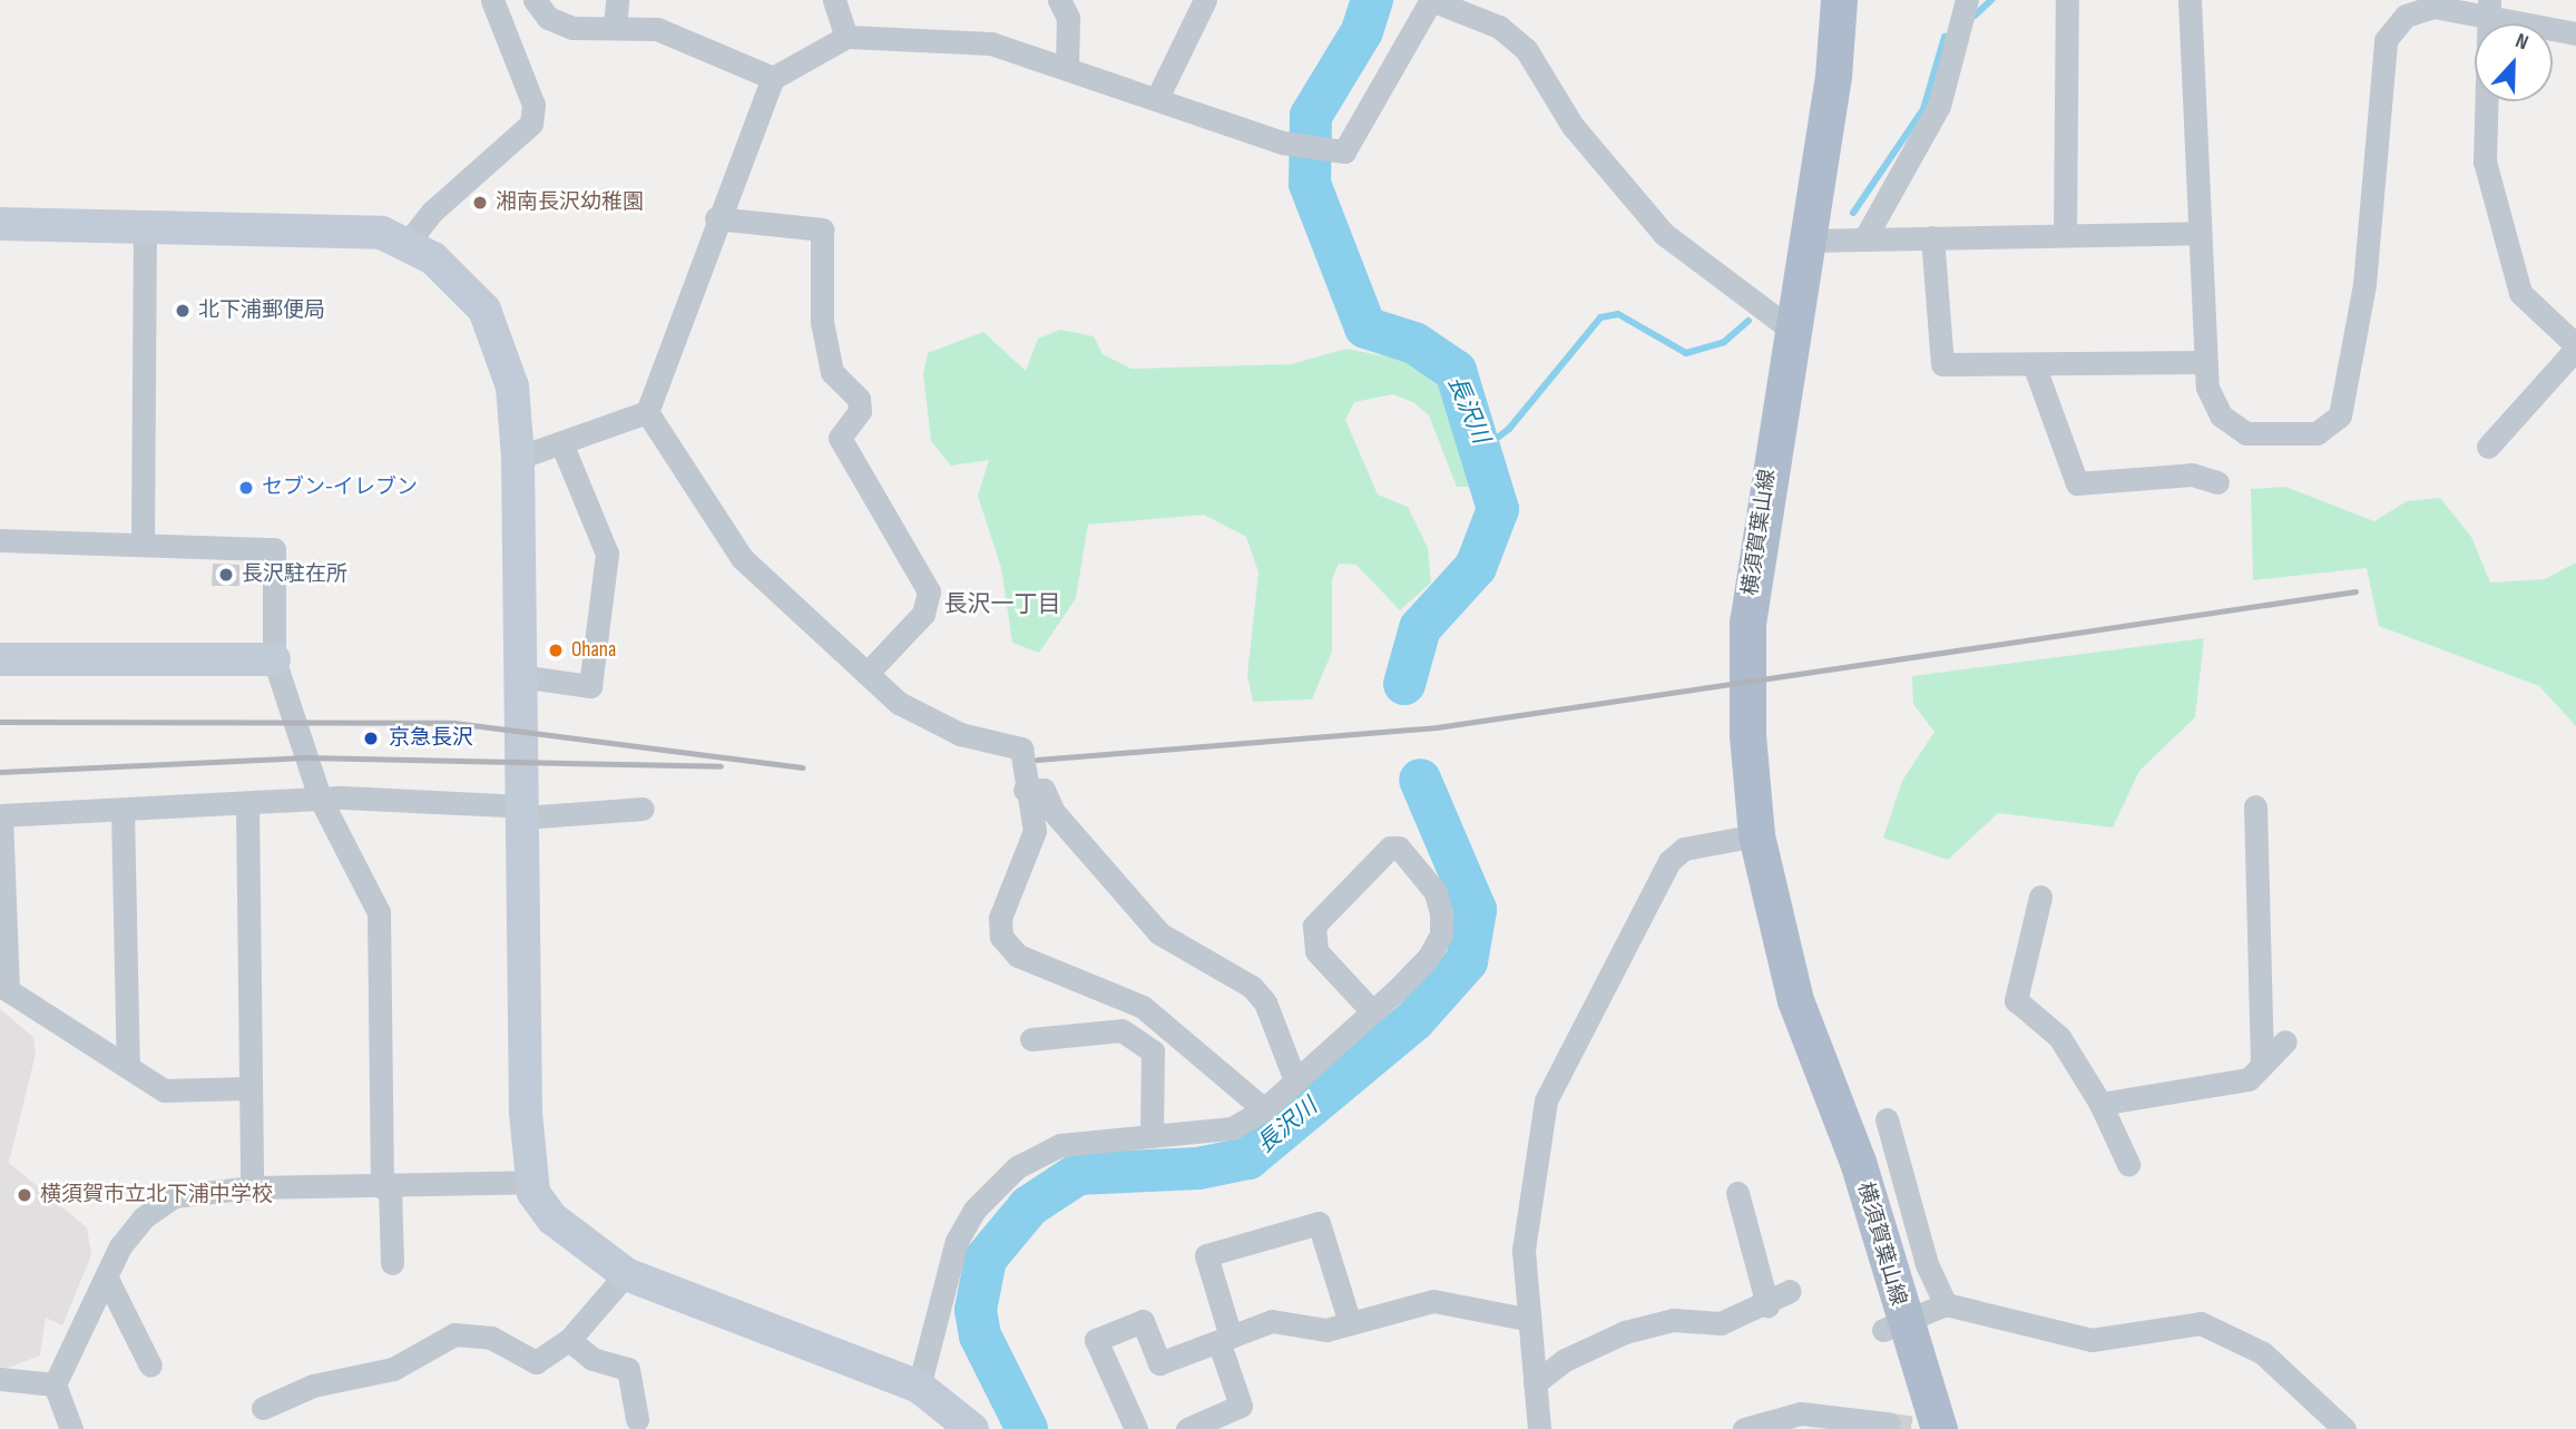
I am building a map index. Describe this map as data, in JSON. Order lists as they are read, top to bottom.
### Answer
{
  "streets": {
    "main road": ["横須賀葉山線"]
  },
  "districts": ["長沢一丁目"],
  "water": ["長沢川"],
  "places": [
    "湘南長沢幼稚園",
    "北下浦郵便局",
    "セブン-イレブン",
    "長沢駐在所",
    "Ohana",
    "京急長沢",
    "横須賀市立北下浦中学校"
  ],
  "north": "top"
}
